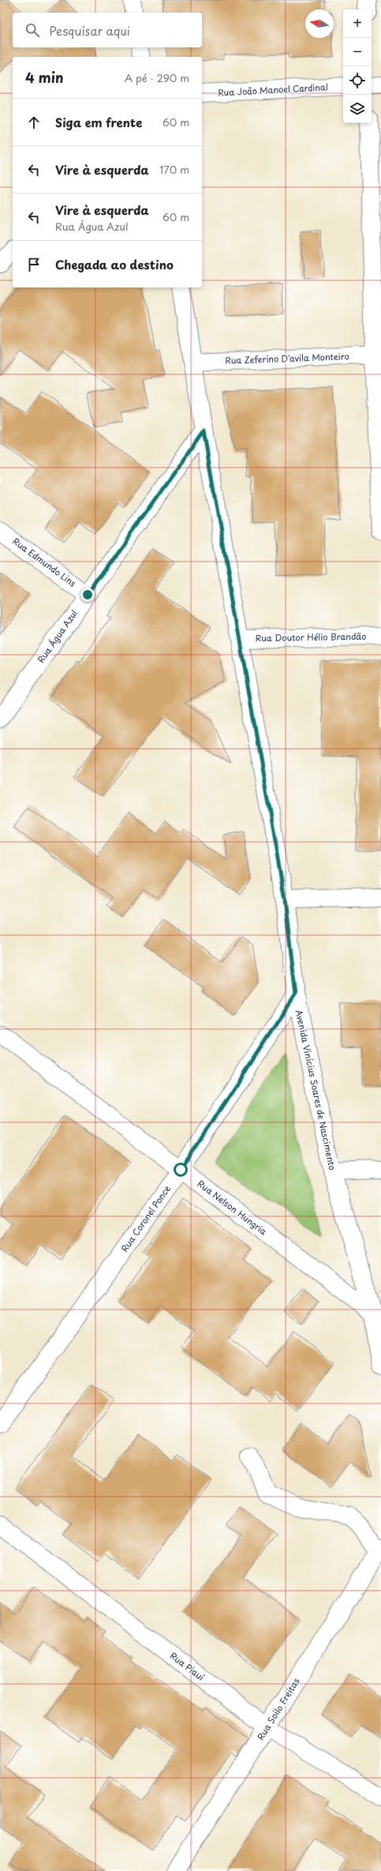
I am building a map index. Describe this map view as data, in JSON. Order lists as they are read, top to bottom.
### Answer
{
  "streets": {
    "street": [
      "Rua João Manoel Cardinal",
      "Rua Zeferino D'avila Monteiro",
      "Rua Edmundo Lins",
      "Rua Água Azul",
      "Rua Doutor Hélio Brandão",
      "Avenida Vinícius Soares de Nascimento",
      "Rua Nelson Hungria",
      "Rua Coronel Ponce",
      "Rua Piauí",
      "Rua Soilo Freitas"
    ]
  },
  "crossings": [
    ["Rua Zeferino D'avila Monteiro", "Avenida Vinícius Soares de Nascimento"],
    ["Rua Edmundo Lins", "Rua Água Azul"],
    ["Rua Água Azul", "Avenida Vinícius Soares de Nascimento"],
    ["Rua Doutor Hélio Brandão", "Avenida Vinícius Soares de Nascimento"],
    ["Avenida Vinícius Soares de Nascimento", "Rua Nelson Hungria"],
    ["Avenida Vinícius Soares de Nascimento", "Rua Coronel Ponce"],
    ["Rua Nelson Hungria", "Rua Coronel Ponce"],
    ["Rua Piauí", "Rua Soilo Freitas"]
  ],
  "north": "left",
  "page": {
    "map_buttons": ["+", "−"],
    "search": "Pesquisar aqui",
    "heading": ["4 min", "A pé · 290 m"],
    "list": [
      ["Siga em frente", "60 m"],
      ["Vire à esquerda", "170 m"],
      ["Vire à esquerda", "Rua Água Azul", "60 m"],
      "Chegada ao destino"
    ]
  }
}
